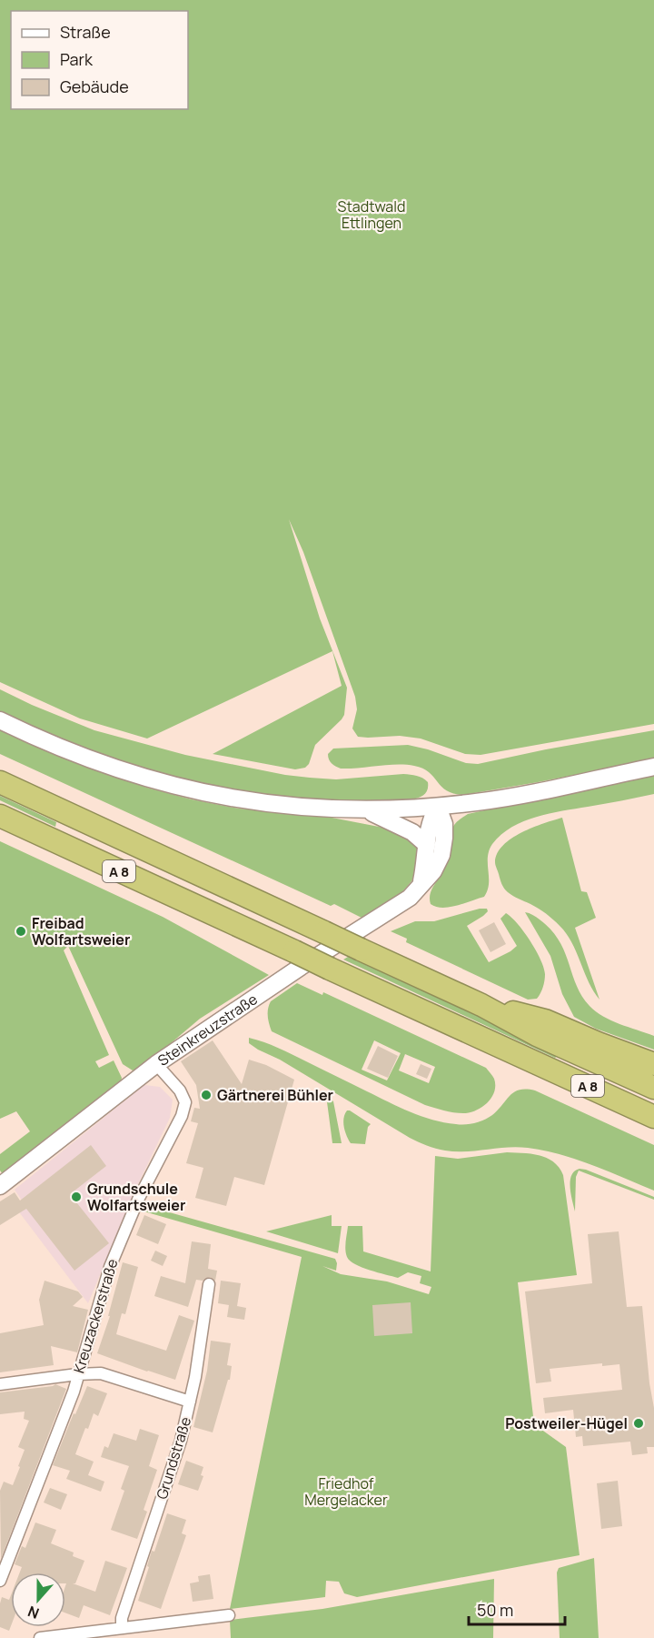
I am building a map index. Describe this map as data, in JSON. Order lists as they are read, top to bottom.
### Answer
{
  "streets": {
    "highway": ["A 8"],
    "main road": ["Steinkreuzstraße"],
    "street": ["Kreuzackerstraße", "Grundstraße"]
  },
  "crossings": [
    ["Steinkreuzstraße", "Kreuzackerstraße"]
  ],
  "parks": ["Stadtwald Ettlingen", "Friedhof Mergelacker"],
  "places": [
    "Freibad Wolfartsweier",
    "Gärtnerei Bühler",
    "Grundschule Wolfartsweier",
    "Postweiler-Hügel"
  ],
  "legend": ["Straße", "Park", "Gebäude"],
  "scale_bar": "50 m",
  "north": "bottom"
}
